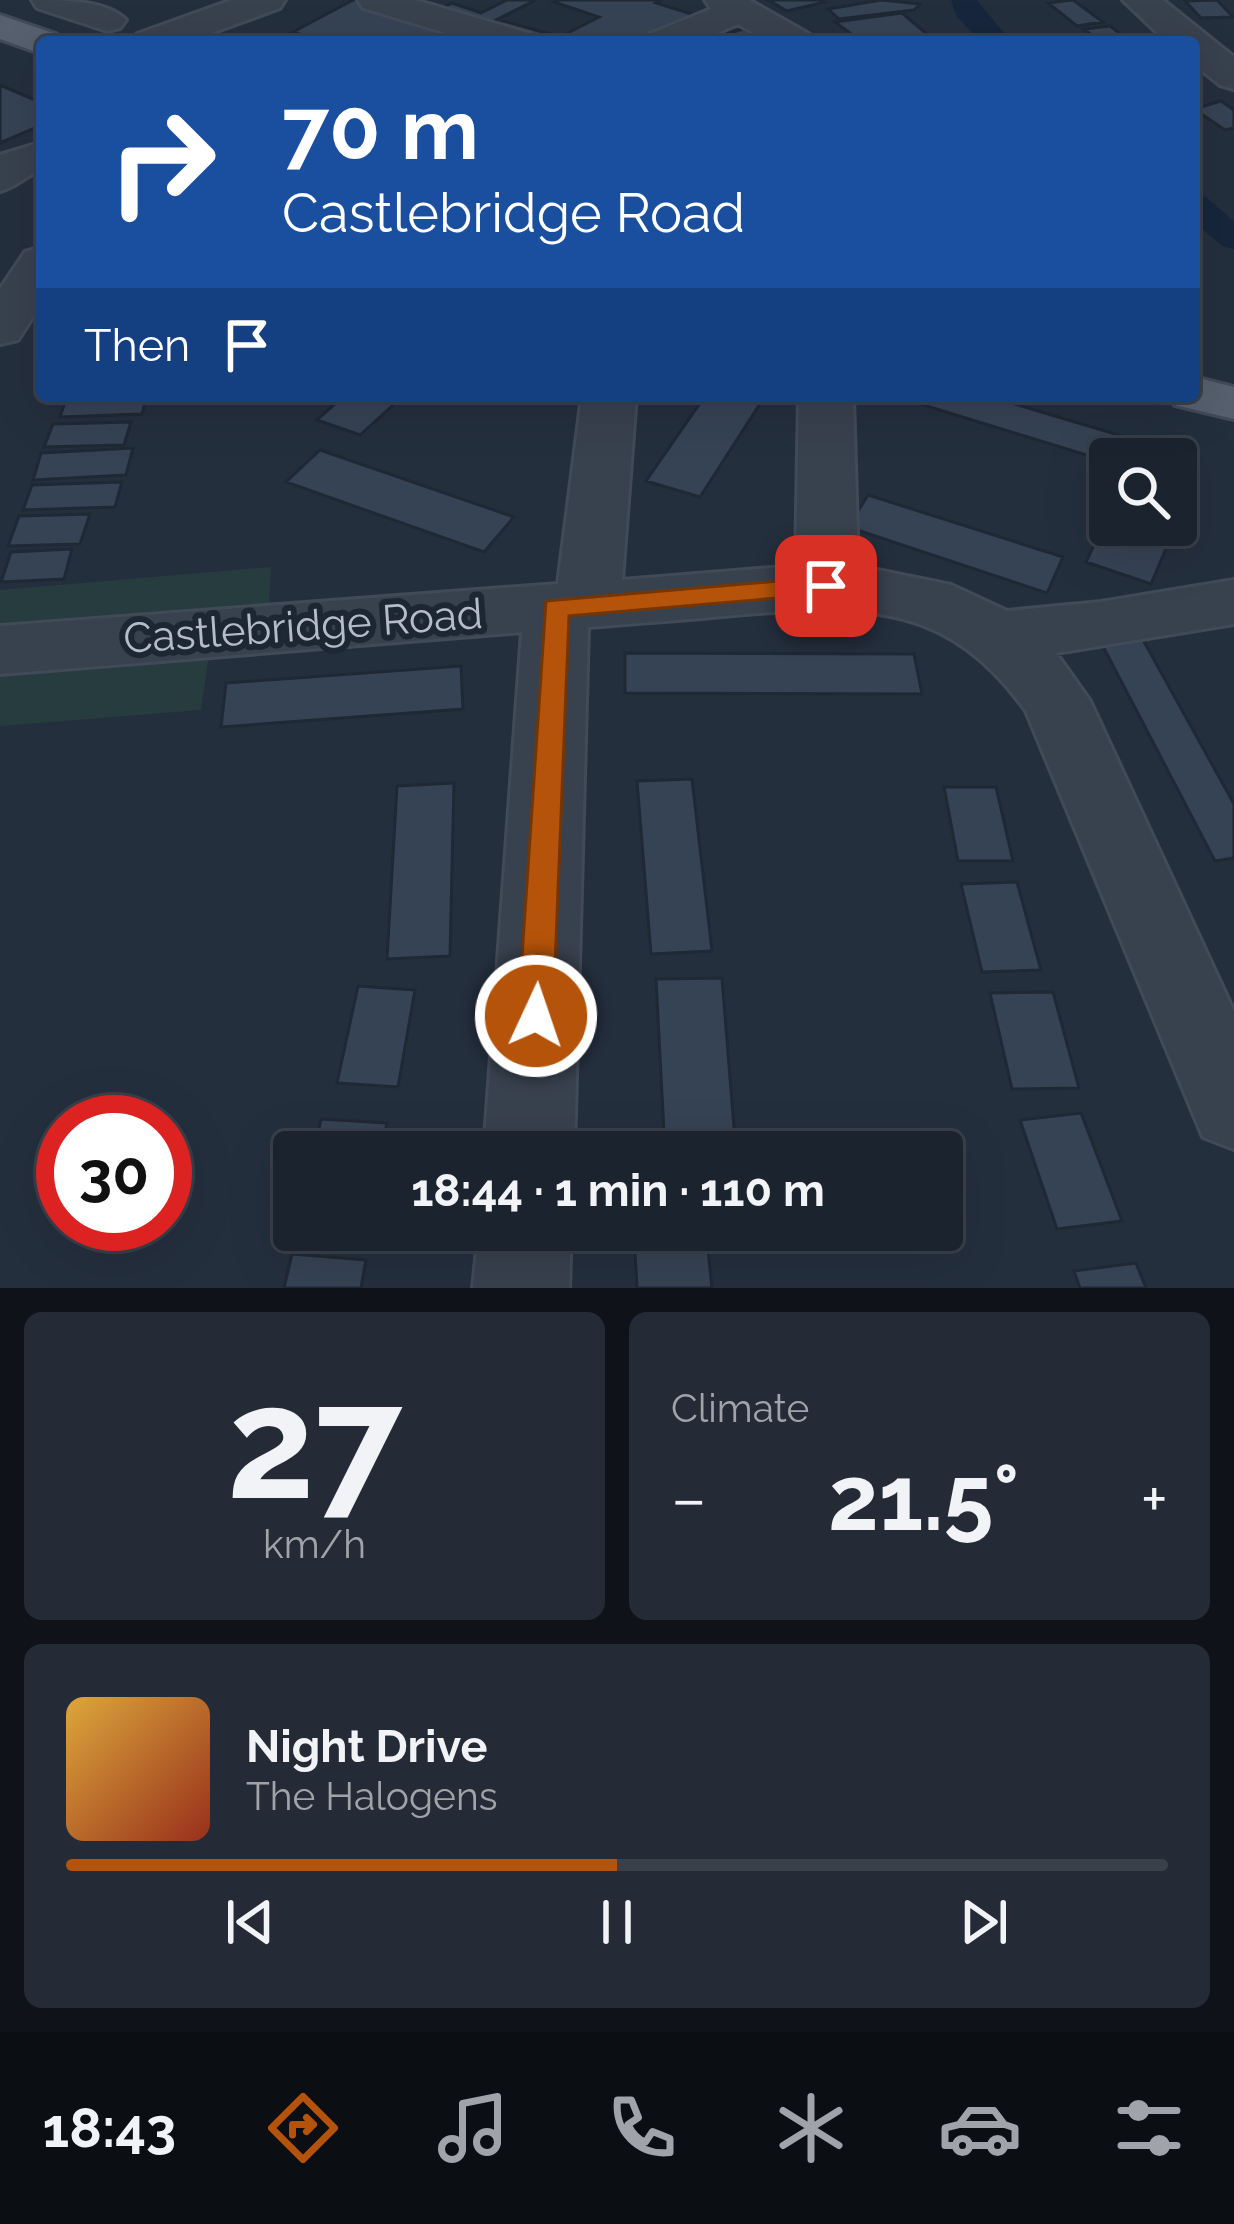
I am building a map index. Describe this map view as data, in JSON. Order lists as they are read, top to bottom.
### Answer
{
  "streets": {
    "street": ["Castlebridge Road"]
  },
  "page": {
    "turn": ["70 m", "Castlebridge Road"],
    "then": "Then",
    "limit": "30",
    "trip": "18:44 · 1 min · 110 m",
    "tile": [
      ["27", "km/h"],
      "Climate"
    ],
    "heat": ["−", "21.5°", "+"],
    "song": ["Night Drive", "The Halogens"],
    "tabs": "18:43"
  }
}
